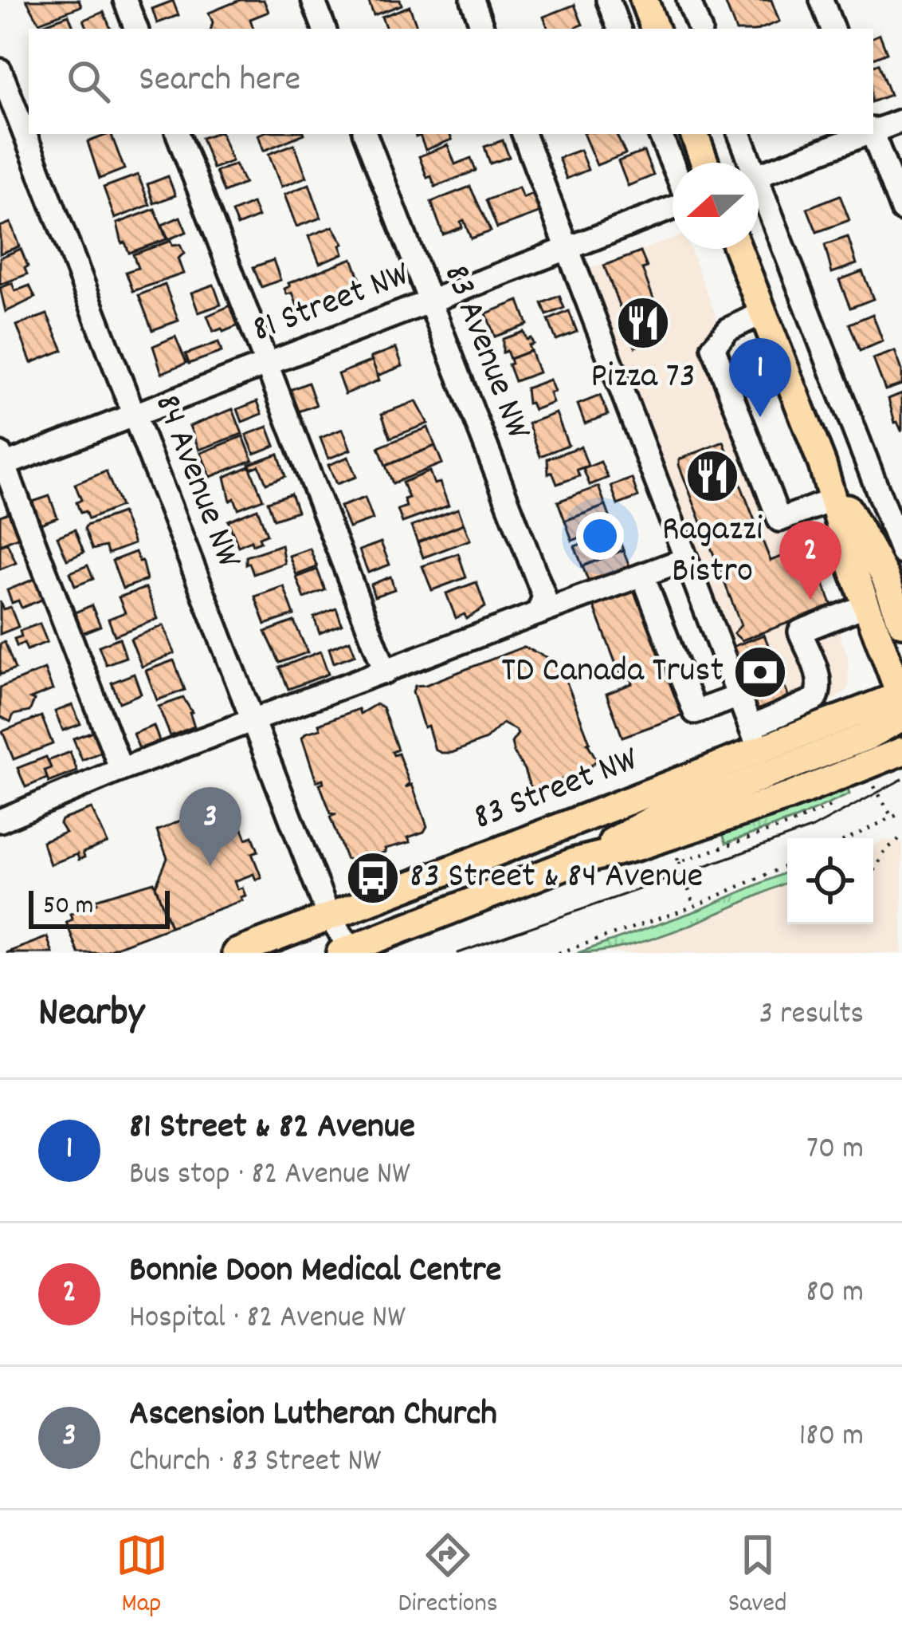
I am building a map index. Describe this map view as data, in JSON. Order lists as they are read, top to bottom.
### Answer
{
  "streets": {
    "main road": ["83 Street NW"],
    "street": ["81 Street NW", "83 Avenue NW", "84 Avenue NW"]
  },
  "crossings": [
    ["81 Street NW", "83 Avenue NW"],
    ["81 Street NW", "84 Avenue NW"],
    ["84 Avenue NW", "83 Street NW"]
  ],
  "places": {
    "restaurant": ["Pizza 73", "Ragazzi Bistro"],
    "bank": ["TD Canada Trust"],
    "bus stop": ["83 Street & 84 Avenue"]
  },
  "scale_bar": "50 m",
  "north": "left",
  "page": {
    "search": "Search here",
    "pins": ["1", "2", "3"],
    "scale": "50 m",
    "heading": ["Nearby", "3 results"],
    "list": [
      {
        "mark": "1",
        "name": "81 Street & 82 Avenue",
        "note": "Bus stop · 82 Avenue NW",
        "value": "70 m"
      },
      {
        "mark": "2",
        "name": "Bonnie Doon Medical Centre",
        "note": "Hospital · 82 Avenue NW",
        "value": "80 m"
      },
      {
        "mark": "3",
        "name": "Ascension Lutheran Church",
        "note": "Church · 83 Street NW",
        "value": "180 m"
      }
    ],
    "nav": ["Map", "Directions", "Saved"]
  }
}
